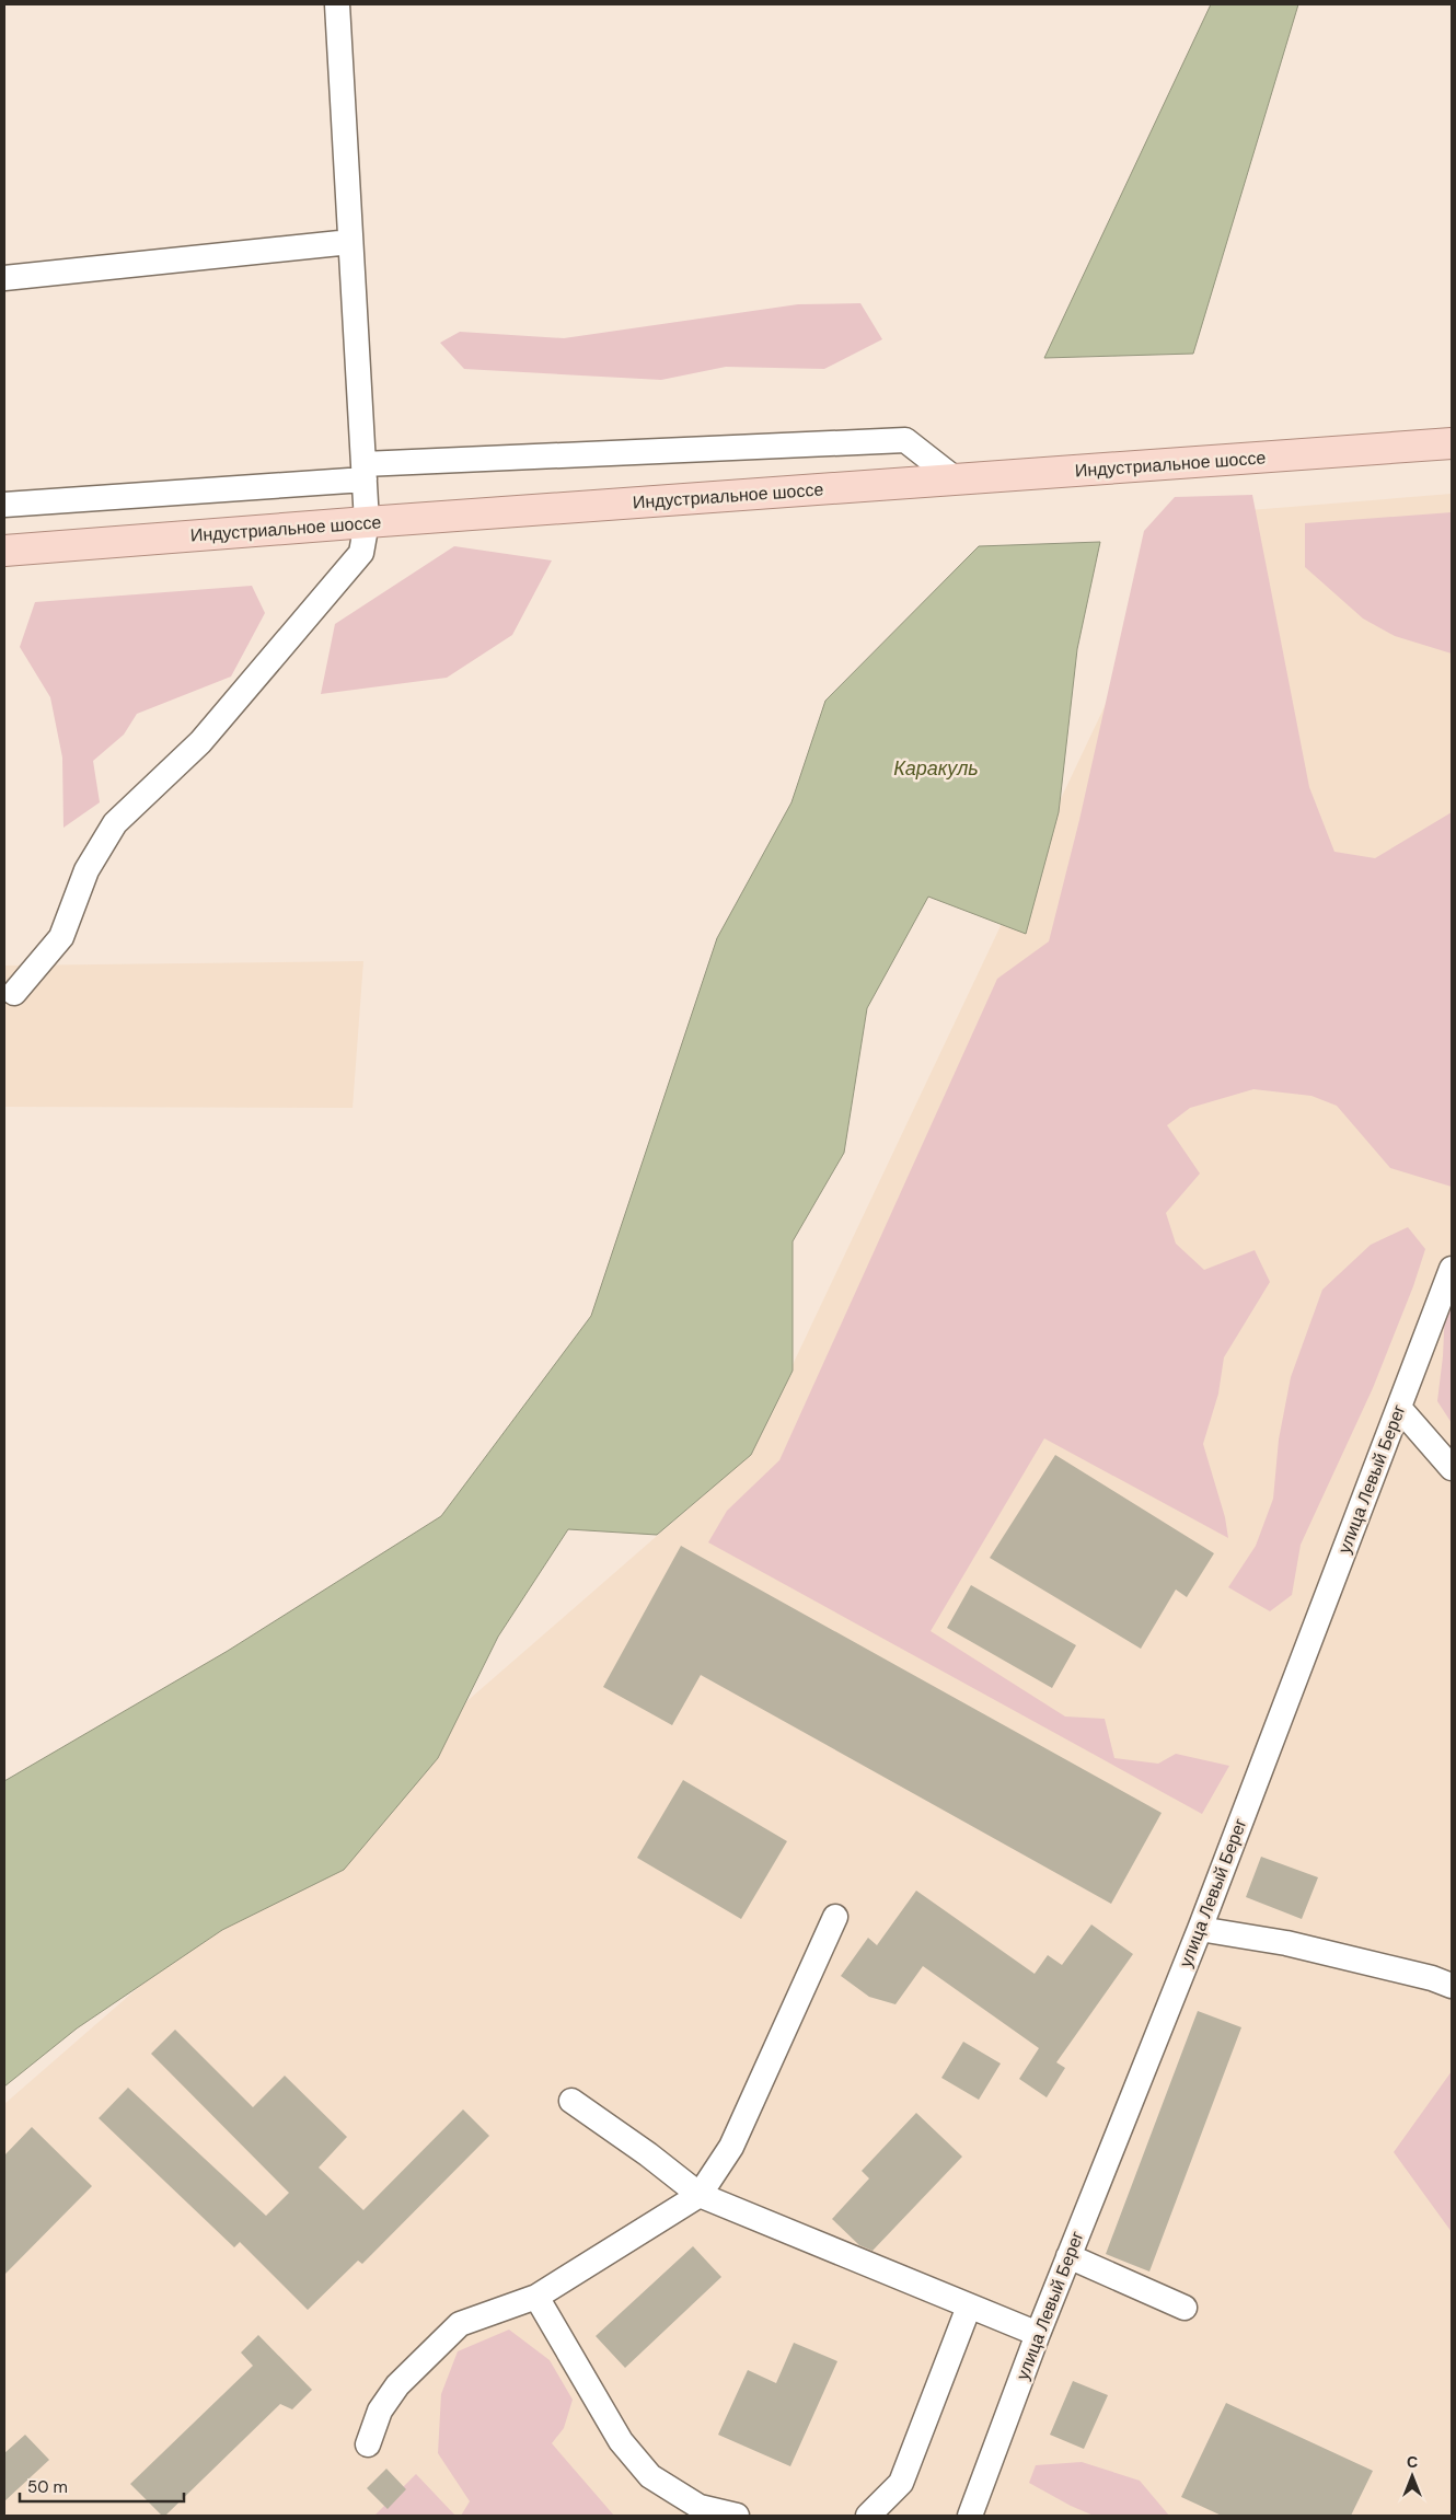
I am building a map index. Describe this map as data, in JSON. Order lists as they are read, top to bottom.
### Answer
{
  "streets": {
    "main road": ["Индустриальное шоссе"],
    "street": ["улица Левый Берег"]
  },
  "water": ["Каракуль"],
  "scale_bar": "50 m",
  "north": "top"
}
